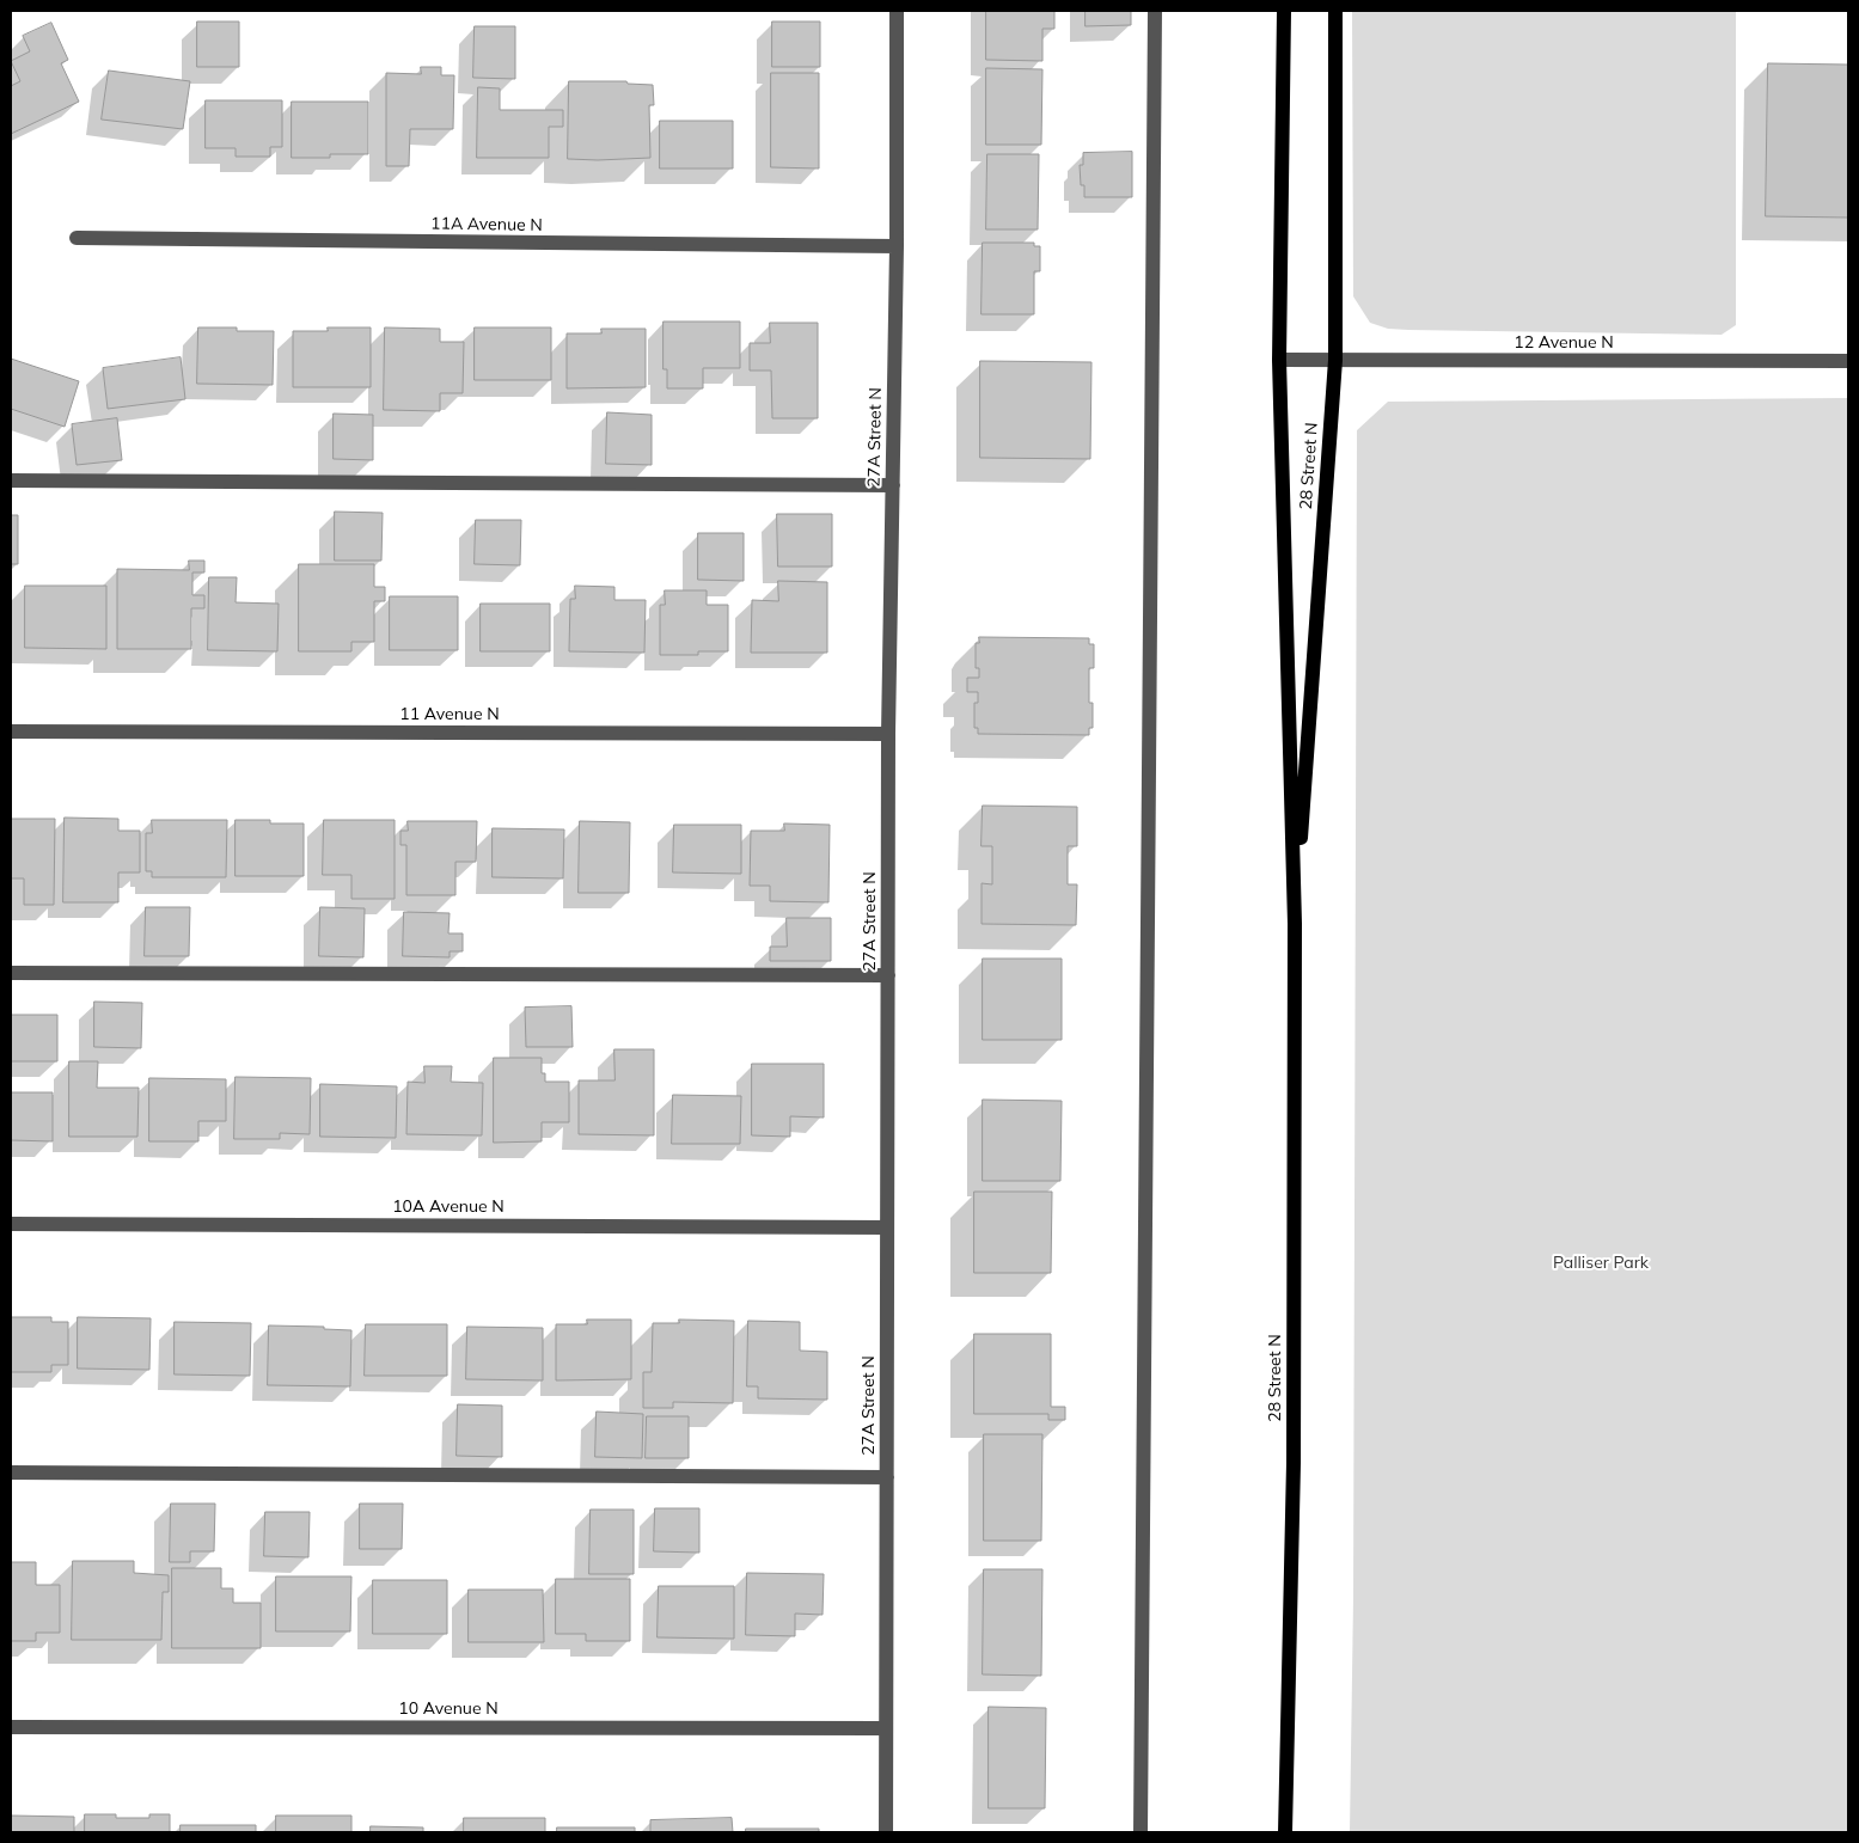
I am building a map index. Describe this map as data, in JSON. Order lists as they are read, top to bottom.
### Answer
{
  "streets": {
    "main road": ["28 Street N"],
    "street": [
      "11A Avenue N",
      "12 Avenue N",
      "27A Street N",
      "11 Avenue N",
      "10A Avenue N",
      "10 Avenue N"
    ]
  },
  "crossings": [
    ["11A Avenue N", "27A Street N"],
    ["12 Avenue N", "28 Street N"],
    ["27A Street N", "11 Avenue N"],
    ["27A Street N", "10A Avenue N"],
    ["27A Street N", "10 Avenue N"]
  ],
  "parks": ["Palliser Park"]
}
